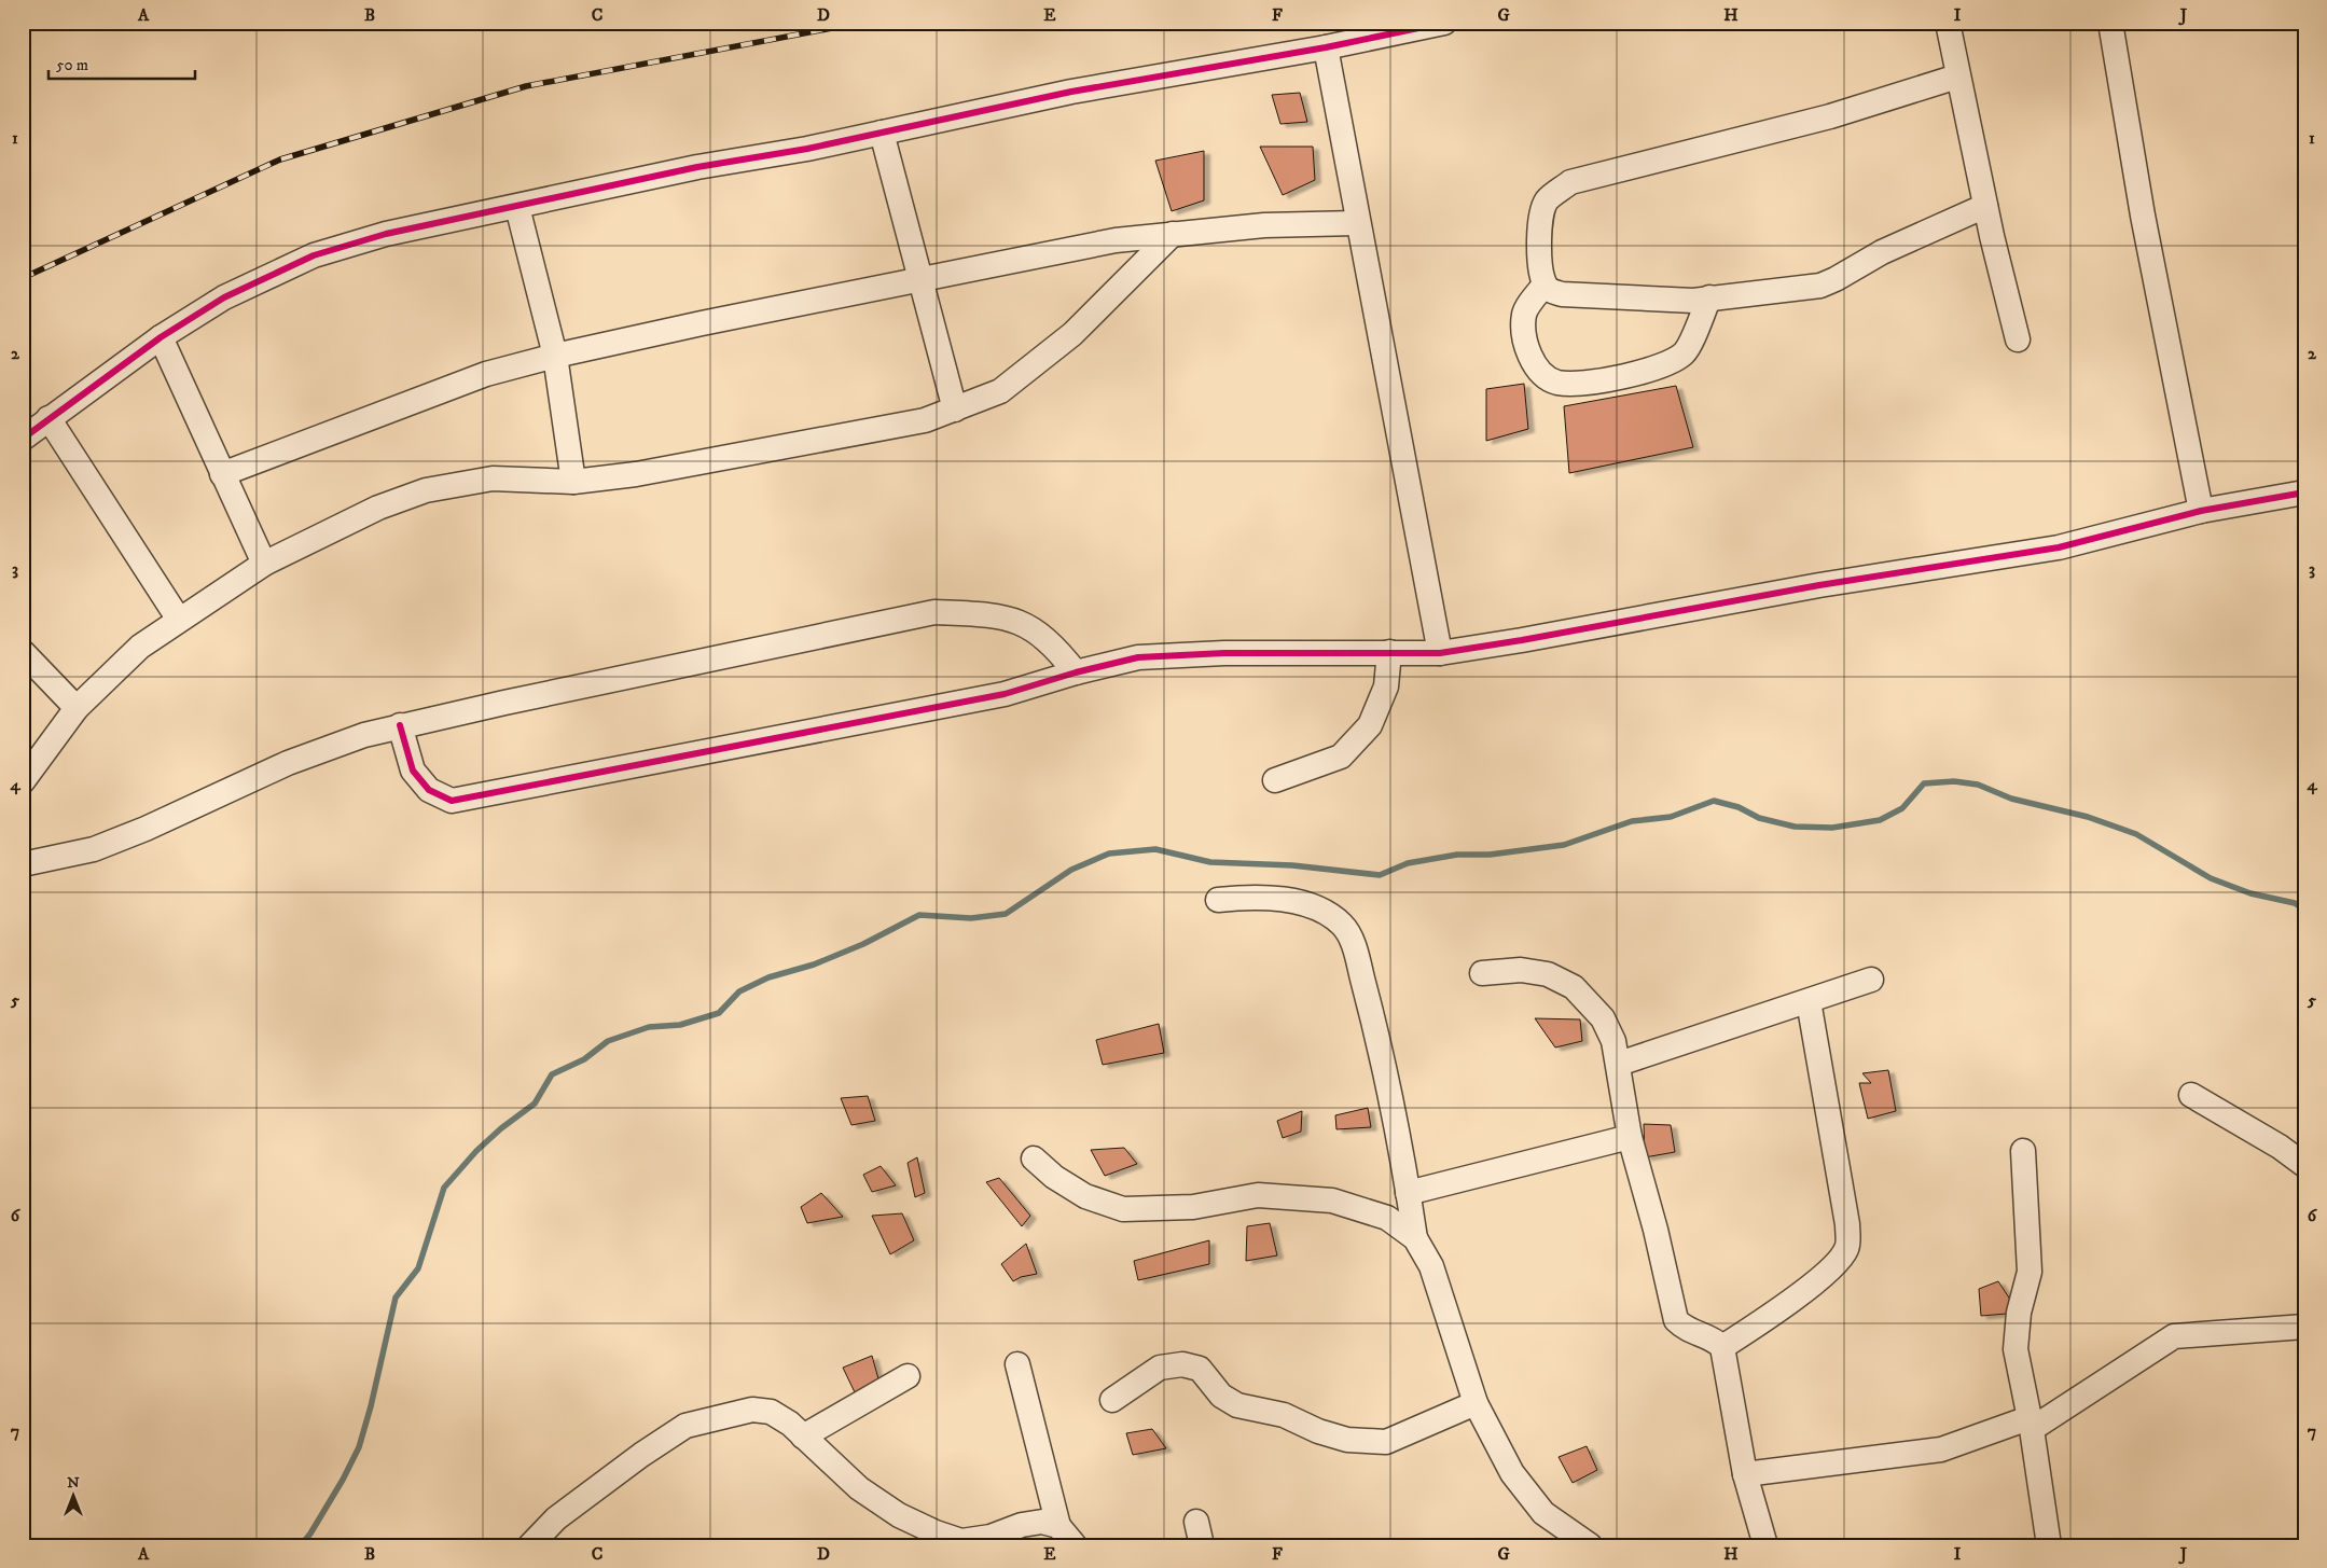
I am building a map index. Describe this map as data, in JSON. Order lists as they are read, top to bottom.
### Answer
{
  "scale_bar": "50 m",
  "north": "top",
  "grid": {
    "columns": [
      "A",
      "B",
      "C",
      "D",
      "E",
      "F",
      "G",
      "H",
      "I",
      "J"
    ],
    "rows": [
      "1",
      "2",
      "3",
      "4",
      "5",
      "6",
      "7"
    ]
  }
}
